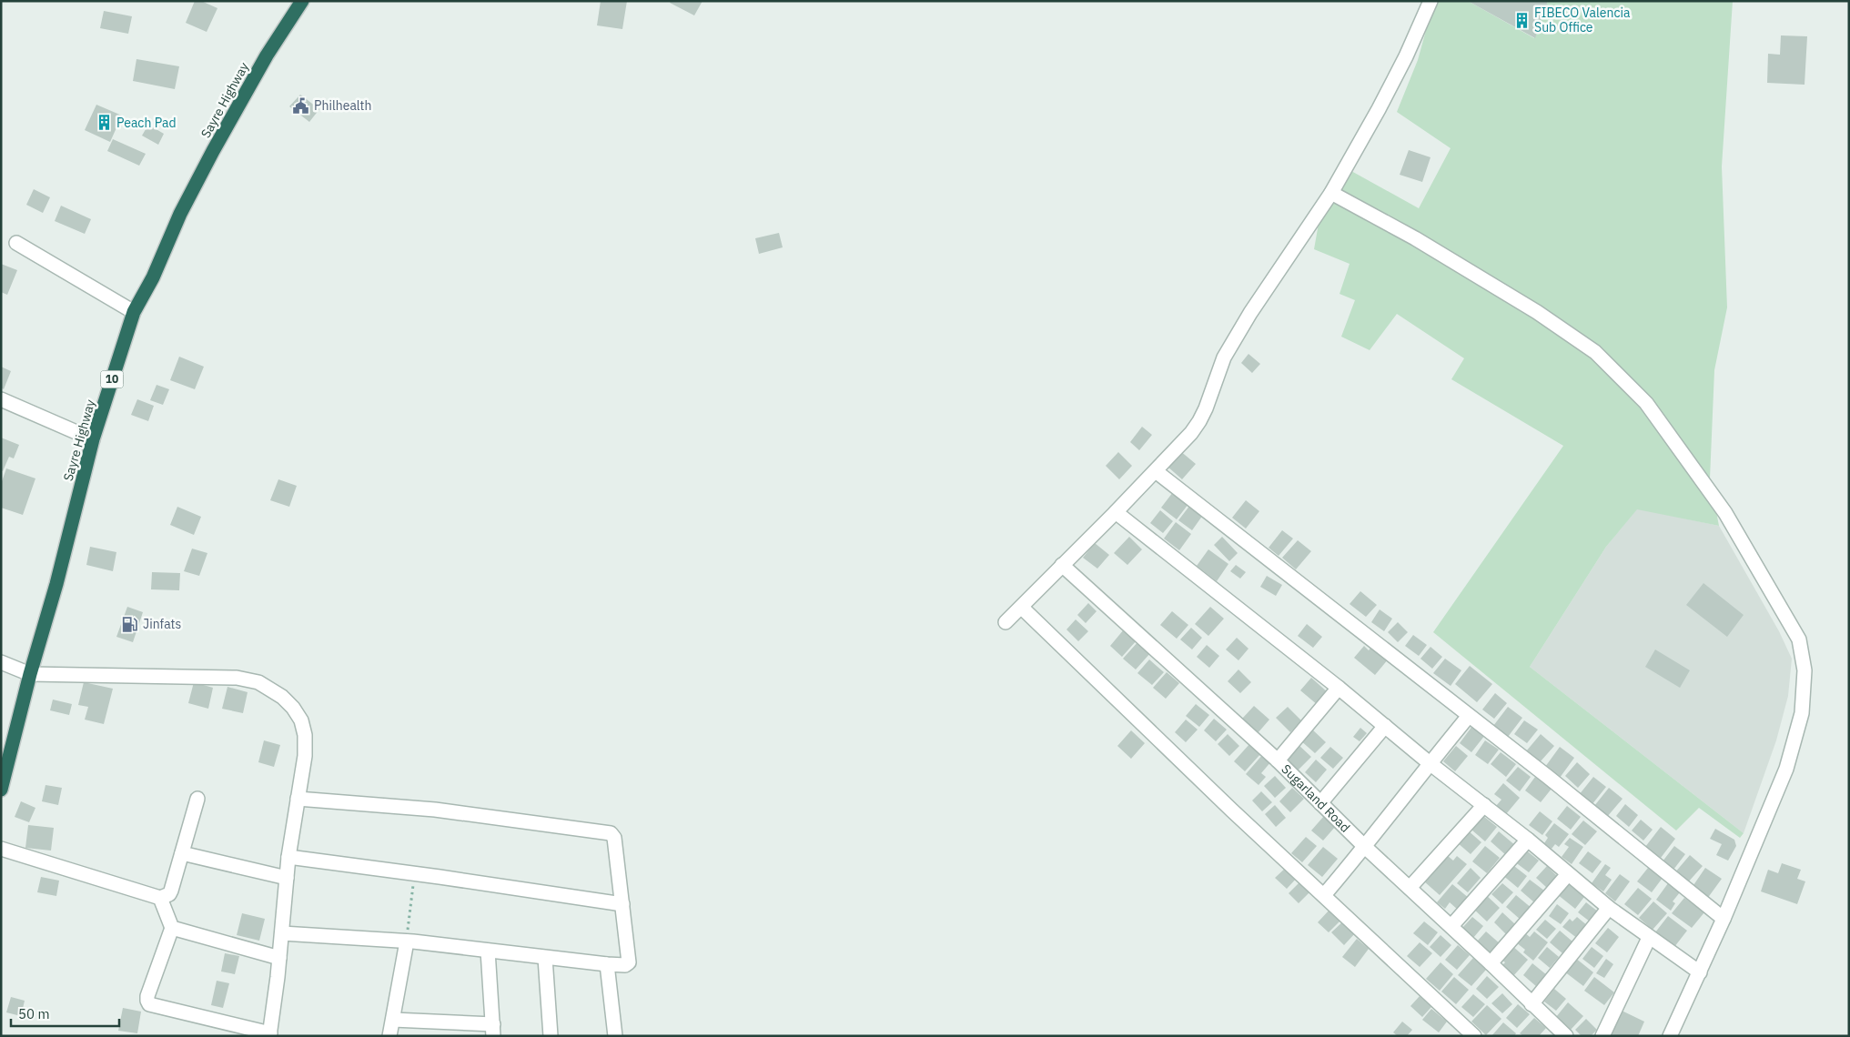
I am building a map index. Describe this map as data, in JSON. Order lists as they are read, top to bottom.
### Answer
{
  "streets": {
    "highway": ["Sayre Highway", "10"],
    "street": ["Sugarland Road"]
  },
  "places": {
    "building": ["FIBECO Valencia Sub Office", "Peach Pad"],
    "public building": ["Philhealth"],
    "fuel station": ["Jinfats"]
  },
  "scale_bar": "50 m"
}
